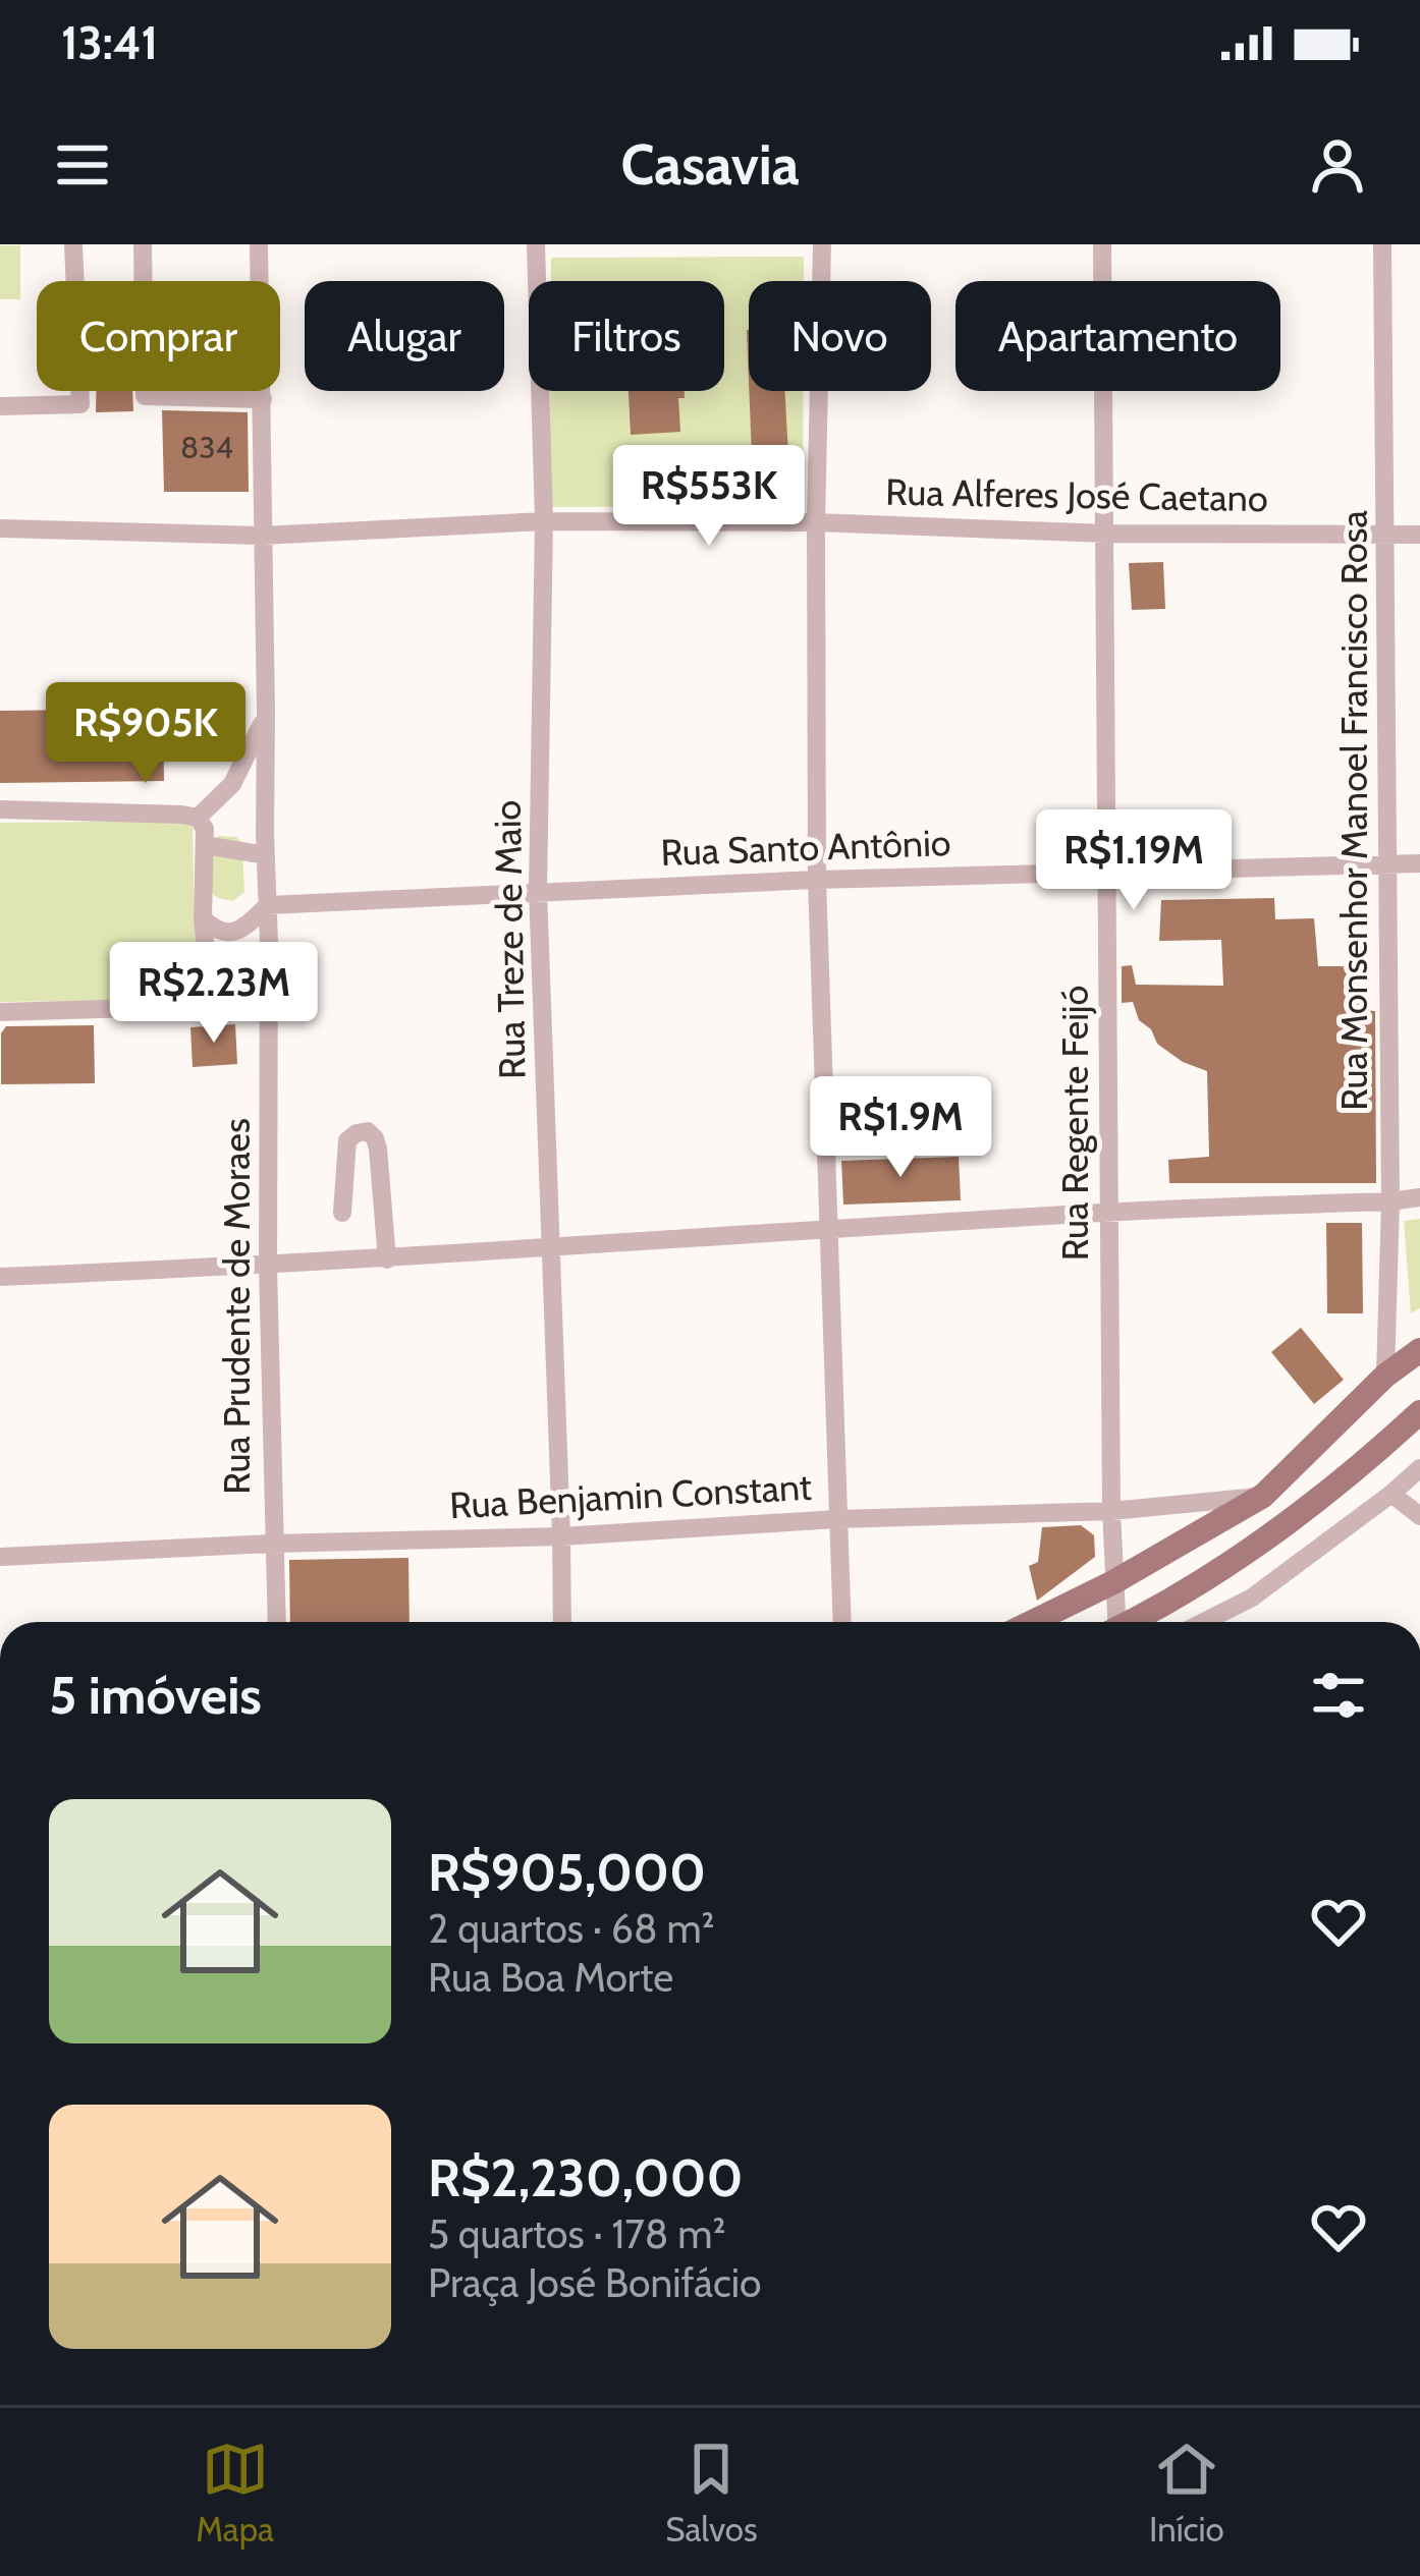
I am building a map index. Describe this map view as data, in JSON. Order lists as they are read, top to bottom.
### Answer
{
  "streets": {
    "street": [
      "Rua Alferes José Caetano",
      "Rua Monsenhor Manoel Francisco Rosa",
      "Rua Santo Antônio",
      "Rua Treze de Maio",
      "Rua Regente Feijó",
      "Rua Prudente de Moraes",
      "Rua Benjamin Constant"
    ]
  },
  "crossings": [
    ["Rua Alferes José Caetano", "Rua Monsenhor Manoel Francisco Rosa"],
    ["Rua Alferes José Caetano", "Rua Treze de Maio"],
    ["Rua Alferes José Caetano", "Rua Regente Feijó"],
    ["Rua Alferes José Caetano", "Rua Prudente de Moraes"],
    ["Rua Monsenhor Manoel Francisco Rosa", "Rua Santo Antônio"],
    ["Rua Santo Antônio", "Rua Treze de Maio"],
    ["Rua Santo Antônio", "Rua Regente Feijó"],
    ["Rua Santo Antônio", "Rua Prudente de Moraes"],
    ["Rua Treze de Maio", "Rua Benjamin Constant"],
    ["Rua Regente Feijó", "Rua Benjamin Constant"],
    ["Rua Prudente de Moraes", "Rua Benjamin Constant"]
  ],
  "house_numbers": ["834"],
  "page": {
    "status": "13:41",
    "header": "Casavia",
    "chip": [
      "Comprar",
      "Alugar",
      "Filtros",
      "Novo",
      "Apartamento"
    ],
    "price": [
      "R$553K",
      "R$905K",
      "R$1.19M",
      "R$2.23M",
      "R$1.9M"
    ],
    "heading": "5 imóveis",
    "list": [
      {
        "name": "R$905,000",
        "note": "2 quartos · 68 m² · Rua Boa Morte"
      },
      {
        "name": "R$2,230,000",
        "note": "5 quartos · 178 m² · Praça José Bonifácio"
      }
    ],
    "tabs": ["Mapa", "Salvos", "Início"]
  }
}
